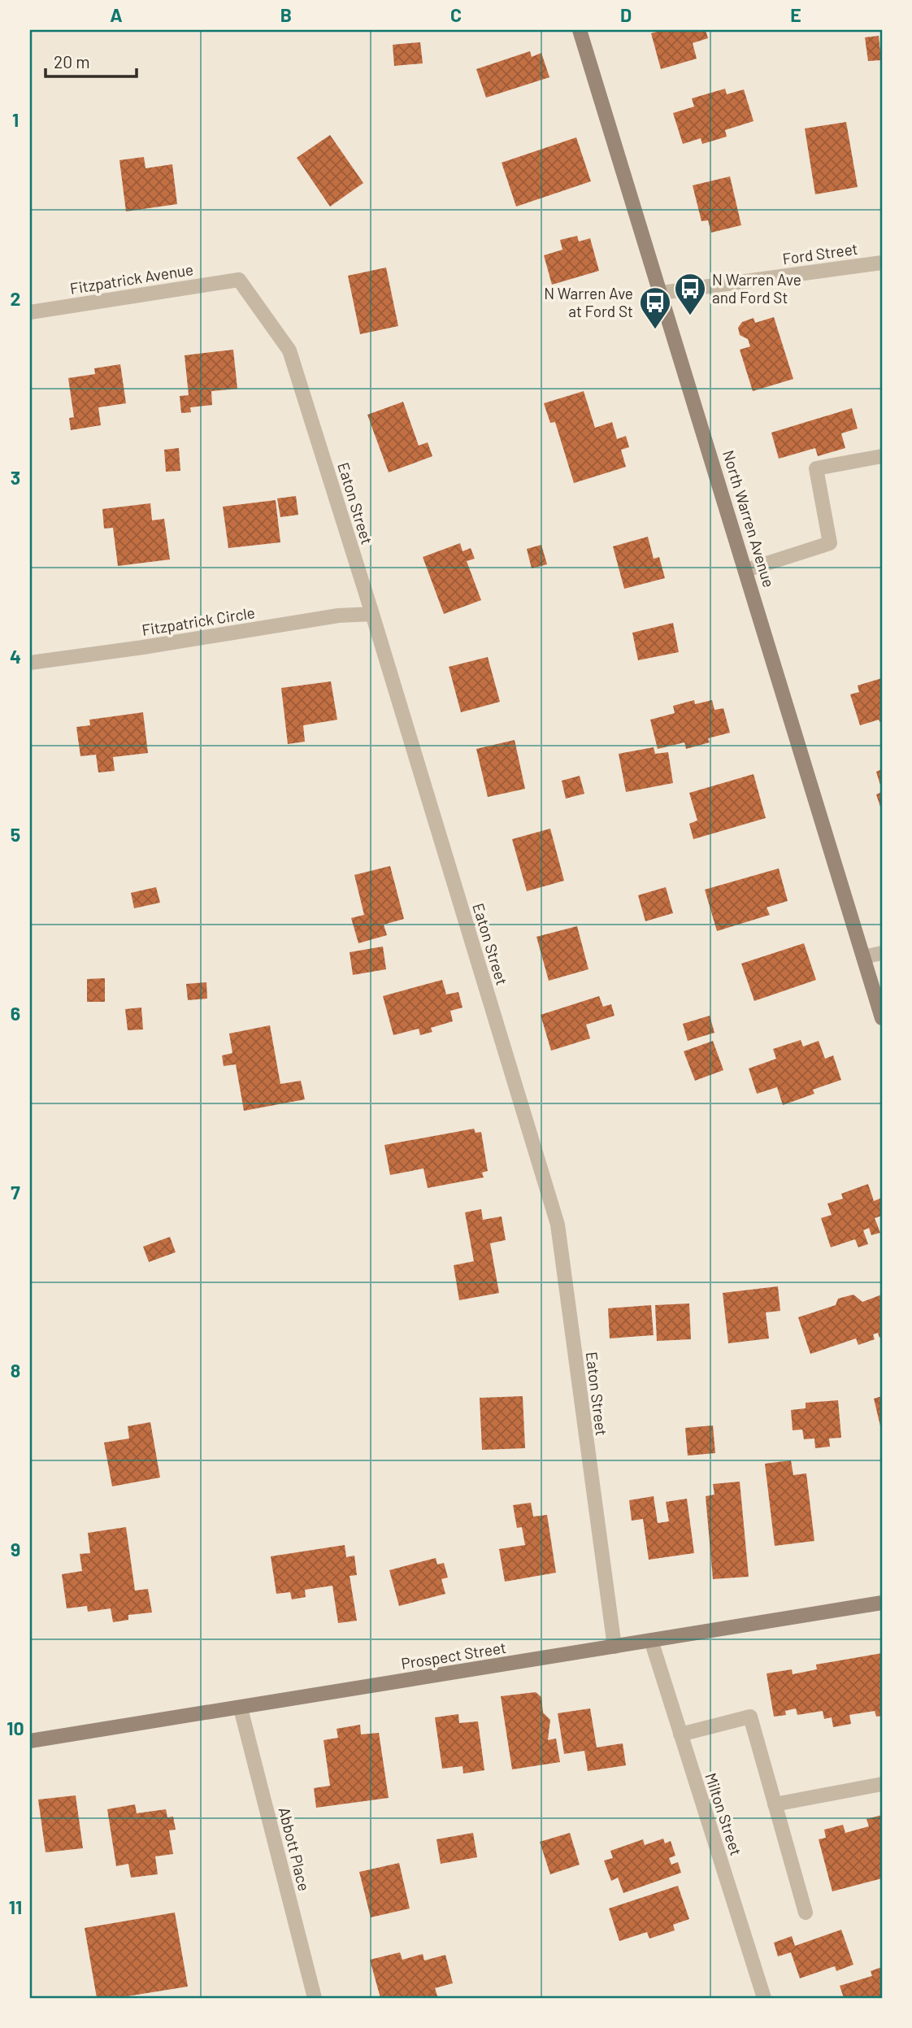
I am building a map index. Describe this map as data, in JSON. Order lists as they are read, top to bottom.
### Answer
{
  "streets": {
    "street": [
      "Ford Street",
      "Fitzpatrick Avenue",
      "Eaton Street",
      "North Warren Avenue",
      "Fitzpatrick Circle",
      "Prospect Street",
      "Milton Street",
      "Abbott Place"
    ]
  },
  "crossings": [
    ["Ford Street", "North Warren Avenue"],
    ["Fitzpatrick Avenue", "Eaton Street"],
    ["Eaton Street", "Fitzpatrick Circle"],
    ["Eaton Street", "Prospect Street"],
    ["Prospect Street", "Milton Street"],
    ["Prospect Street", "Abbott Place"]
  ],
  "places": {
    "bus stop": ["N Warren Ave and Ford St", "N Warren Ave at Ford St"]
  },
  "scale_bar": "20 m",
  "grid": {
    "columns": [
      "A",
      "B",
      "C",
      "D",
      "E"
    ],
    "rows": [
      "1",
      "2",
      "3",
      "4",
      "5",
      "6",
      "7",
      "8",
      "9",
      "10",
      "11"
    ]
  }
}
